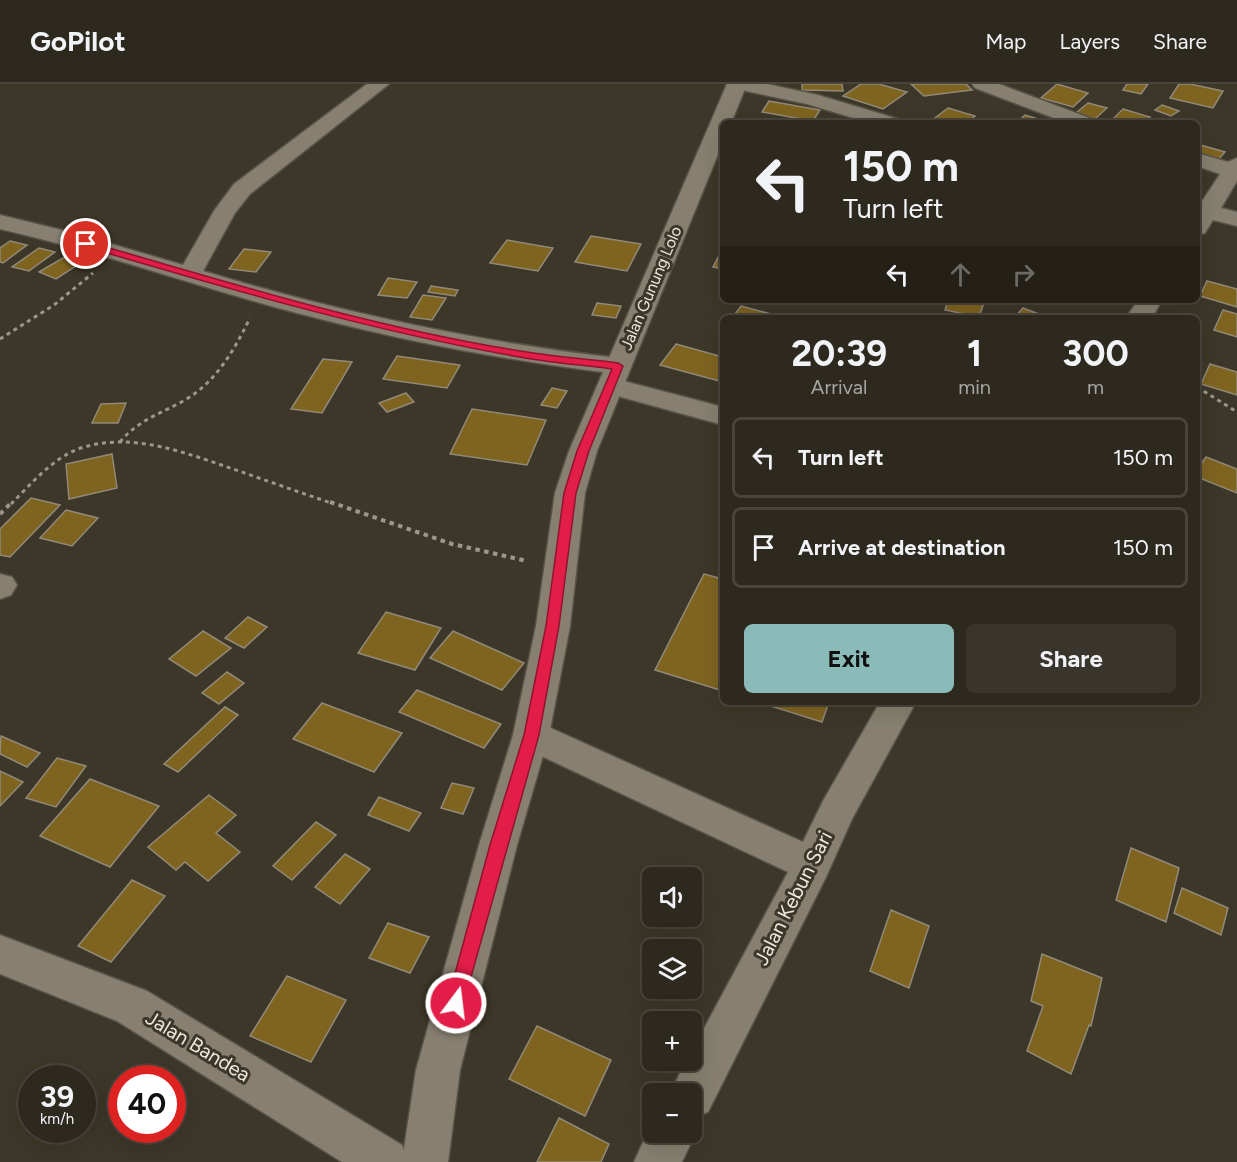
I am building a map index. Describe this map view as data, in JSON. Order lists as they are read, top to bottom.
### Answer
{
  "streets": {
    "street": ["Jalan Gunung Lolo", "Jalan Kebun Sari", "Jalan Bandea"]
  },
  "page": {
    "header": "GoPilot",
    "nav": ["Map", "Layers", "Share"],
    "turn": ["150 m", "Turn left"],
    "eta": [
      "20:39",
      "Arrival",
      "1",
      "min",
      "300",
      "m"
    ],
    "list": [
      {
        "name": "Turn left",
        "value": "150 m"
      },
      {
        "name": "Arrive at destination",
        "value": "150 m"
      }
    ],
    "buttons": ["Exit", "Share"],
    "map_buttons": ["+", "−"],
    "speed": "39 km/h",
    "limit": "40"
  }
}
